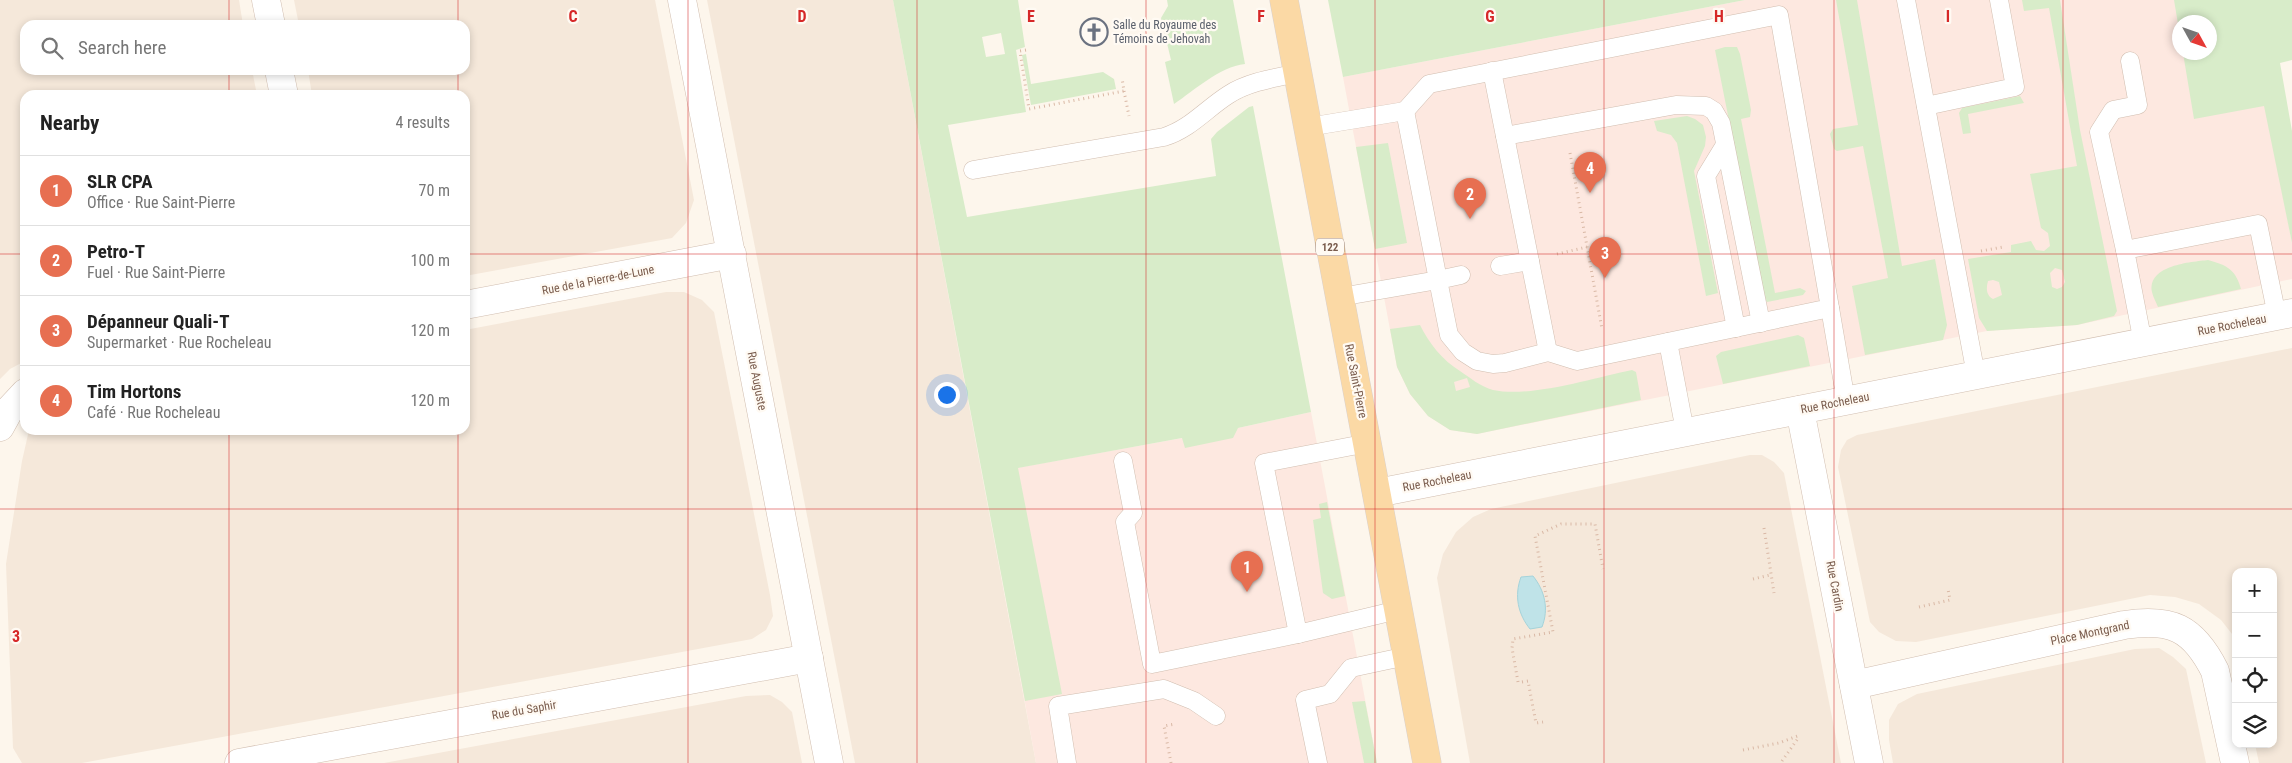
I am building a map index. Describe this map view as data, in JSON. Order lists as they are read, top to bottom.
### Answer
{
  "streets": {
    "main road": ["122", "Rue Saint-Pierre"],
    "street": [
      "Rue de la Pierre-de-Lune",
      "Rue Rocheleau",
      "Rue Auguste",
      "Rue Cardin",
      "Place Montgrand",
      "Rue du Saphir"
    ]
  },
  "crossings": [
    ["Rue de la Pierre-de-Lune", "Rue Auguste"],
    ["Rue Rocheleau", "Rue Saint-Pierre"],
    ["Rue Rocheleau", "Rue Cardin"],
    ["Rue Auguste", "Rue du Saphir"],
    ["Rue Cardin", "Place Montgrand"]
  ],
  "places": {
    "church": ["Salle du Royaume des Témoins de Jehovah"]
  },
  "north": "bottom right",
  "page": {
    "search": "Search here",
    "heading": ["Nearby", "4 results"],
    "pins": [
      "4",
      "2",
      "3",
      "1"
    ],
    "list": [
      {
        "mark": "1",
        "name": "SLR CPA",
        "note": "Office · Rue Saint-Pierre",
        "value": "70 m"
      },
      {
        "mark": "2",
        "name": "Petro-T",
        "note": "Fuel · Rue Saint-Pierre",
        "value": "100 m"
      },
      {
        "mark": "3",
        "name": "Dépanneur Quali-T",
        "note": "Supermarket · Rue Rocheleau",
        "value": "120 m"
      },
      {
        "mark": "4",
        "name": "Tim Hortons",
        "note": "Café · Rue Rocheleau",
        "value": "120 m"
      }
    ],
    "map_buttons": ["+", "−"]
  },
  "grid": {
    "columns": [
      "C",
      "D",
      "E",
      "F",
      "G",
      "H",
      "I"
    ],
    "rows": ["3"]
  }
}
